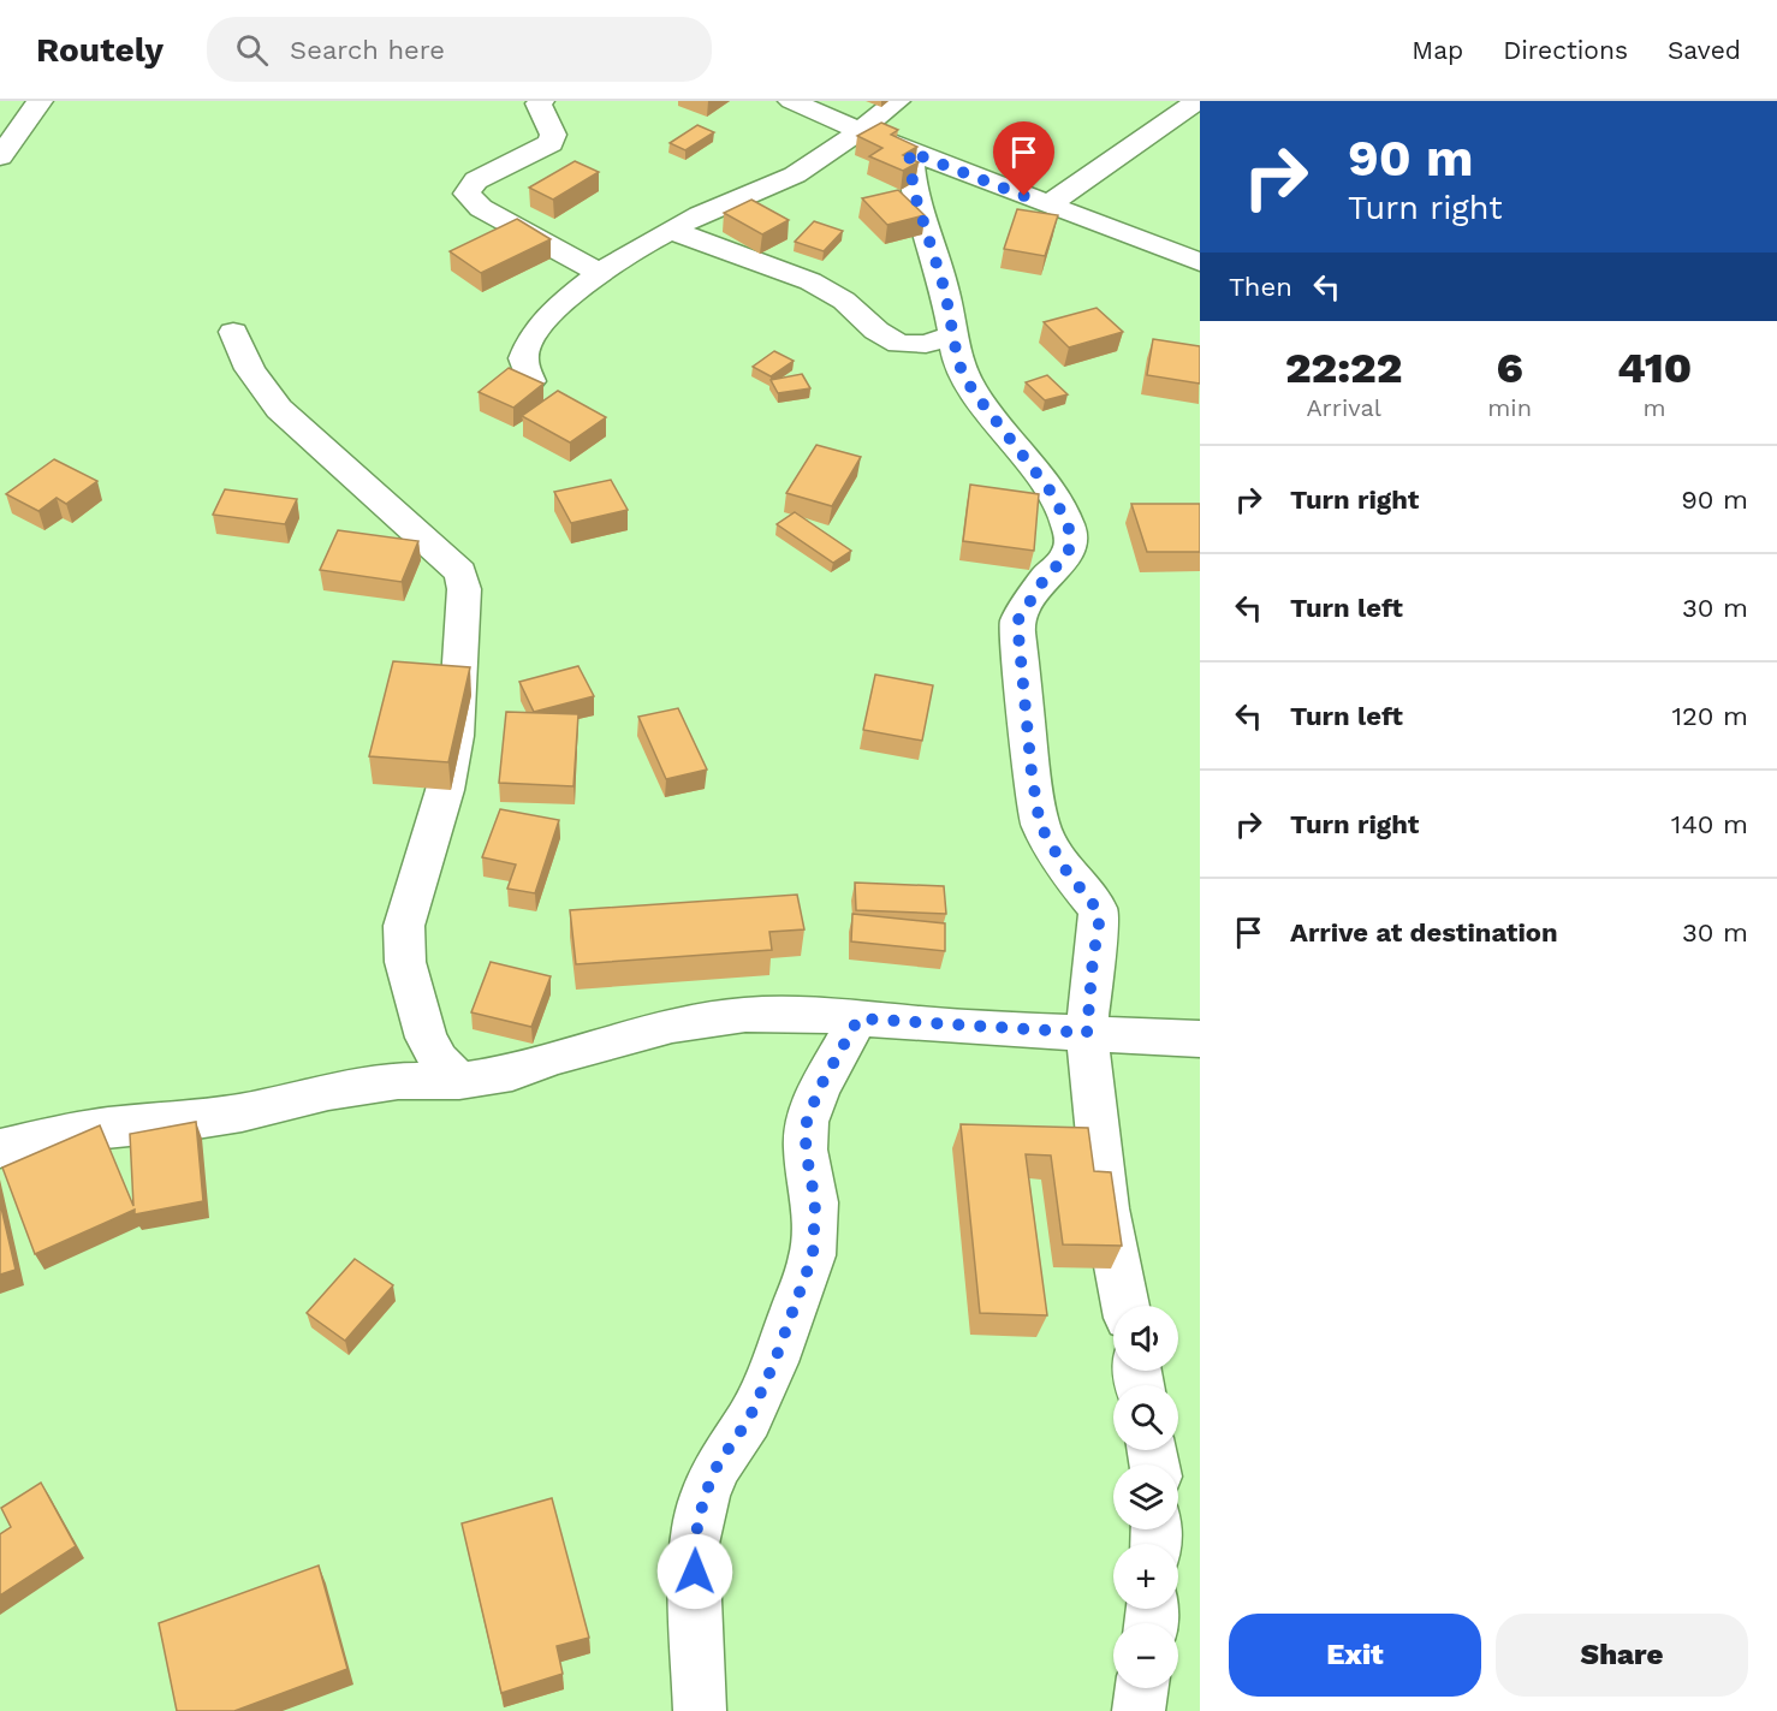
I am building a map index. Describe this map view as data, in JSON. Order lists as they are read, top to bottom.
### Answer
{
  "page": {
    "header": "Routely",
    "search": "Search here",
    "nav": ["Map", "Directions", "Saved"],
    "turn": ["90 m", "Turn right"],
    "then": "Then",
    "eta": [
      "22:22",
      "Arrival",
      "6",
      "min",
      "410",
      "m"
    ],
    "list": [
      {
        "name": "Turn right",
        "value": "90 m"
      },
      {
        "name": "Turn left",
        "value": "30 m"
      },
      {
        "name": "Turn left",
        "value": "120 m"
      },
      {
        "name": "Turn right",
        "value": "140 m"
      },
      {
        "name": "Arrive at destination",
        "value": "30 m"
      }
    ],
    "map_buttons": ["+", "−"],
    "buttons": ["Exit", "Share"]
  }
}
